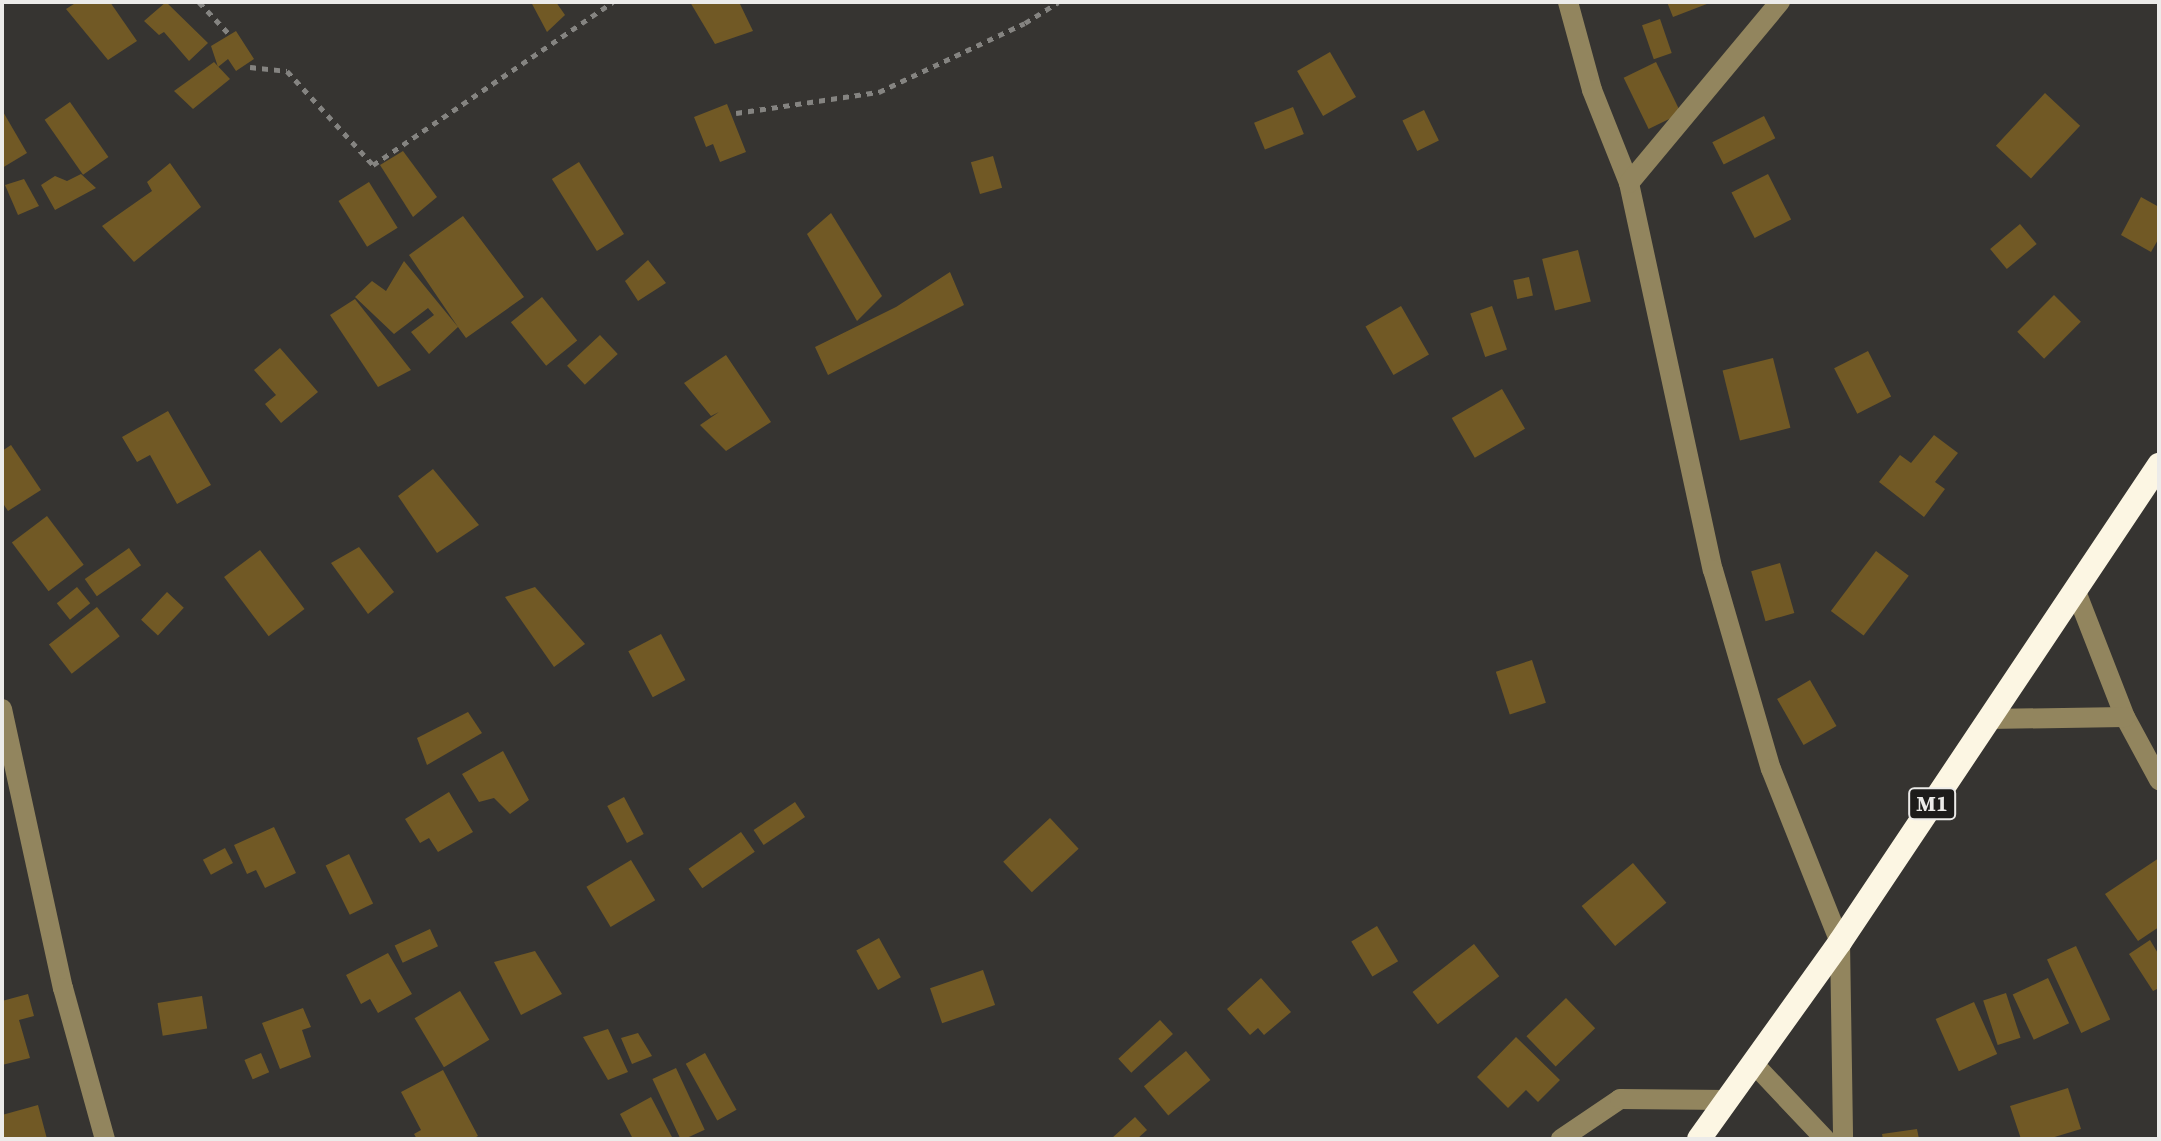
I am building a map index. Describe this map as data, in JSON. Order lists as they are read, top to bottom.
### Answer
{
  "streets": {
    "highway": ["M1"]
  }
}
